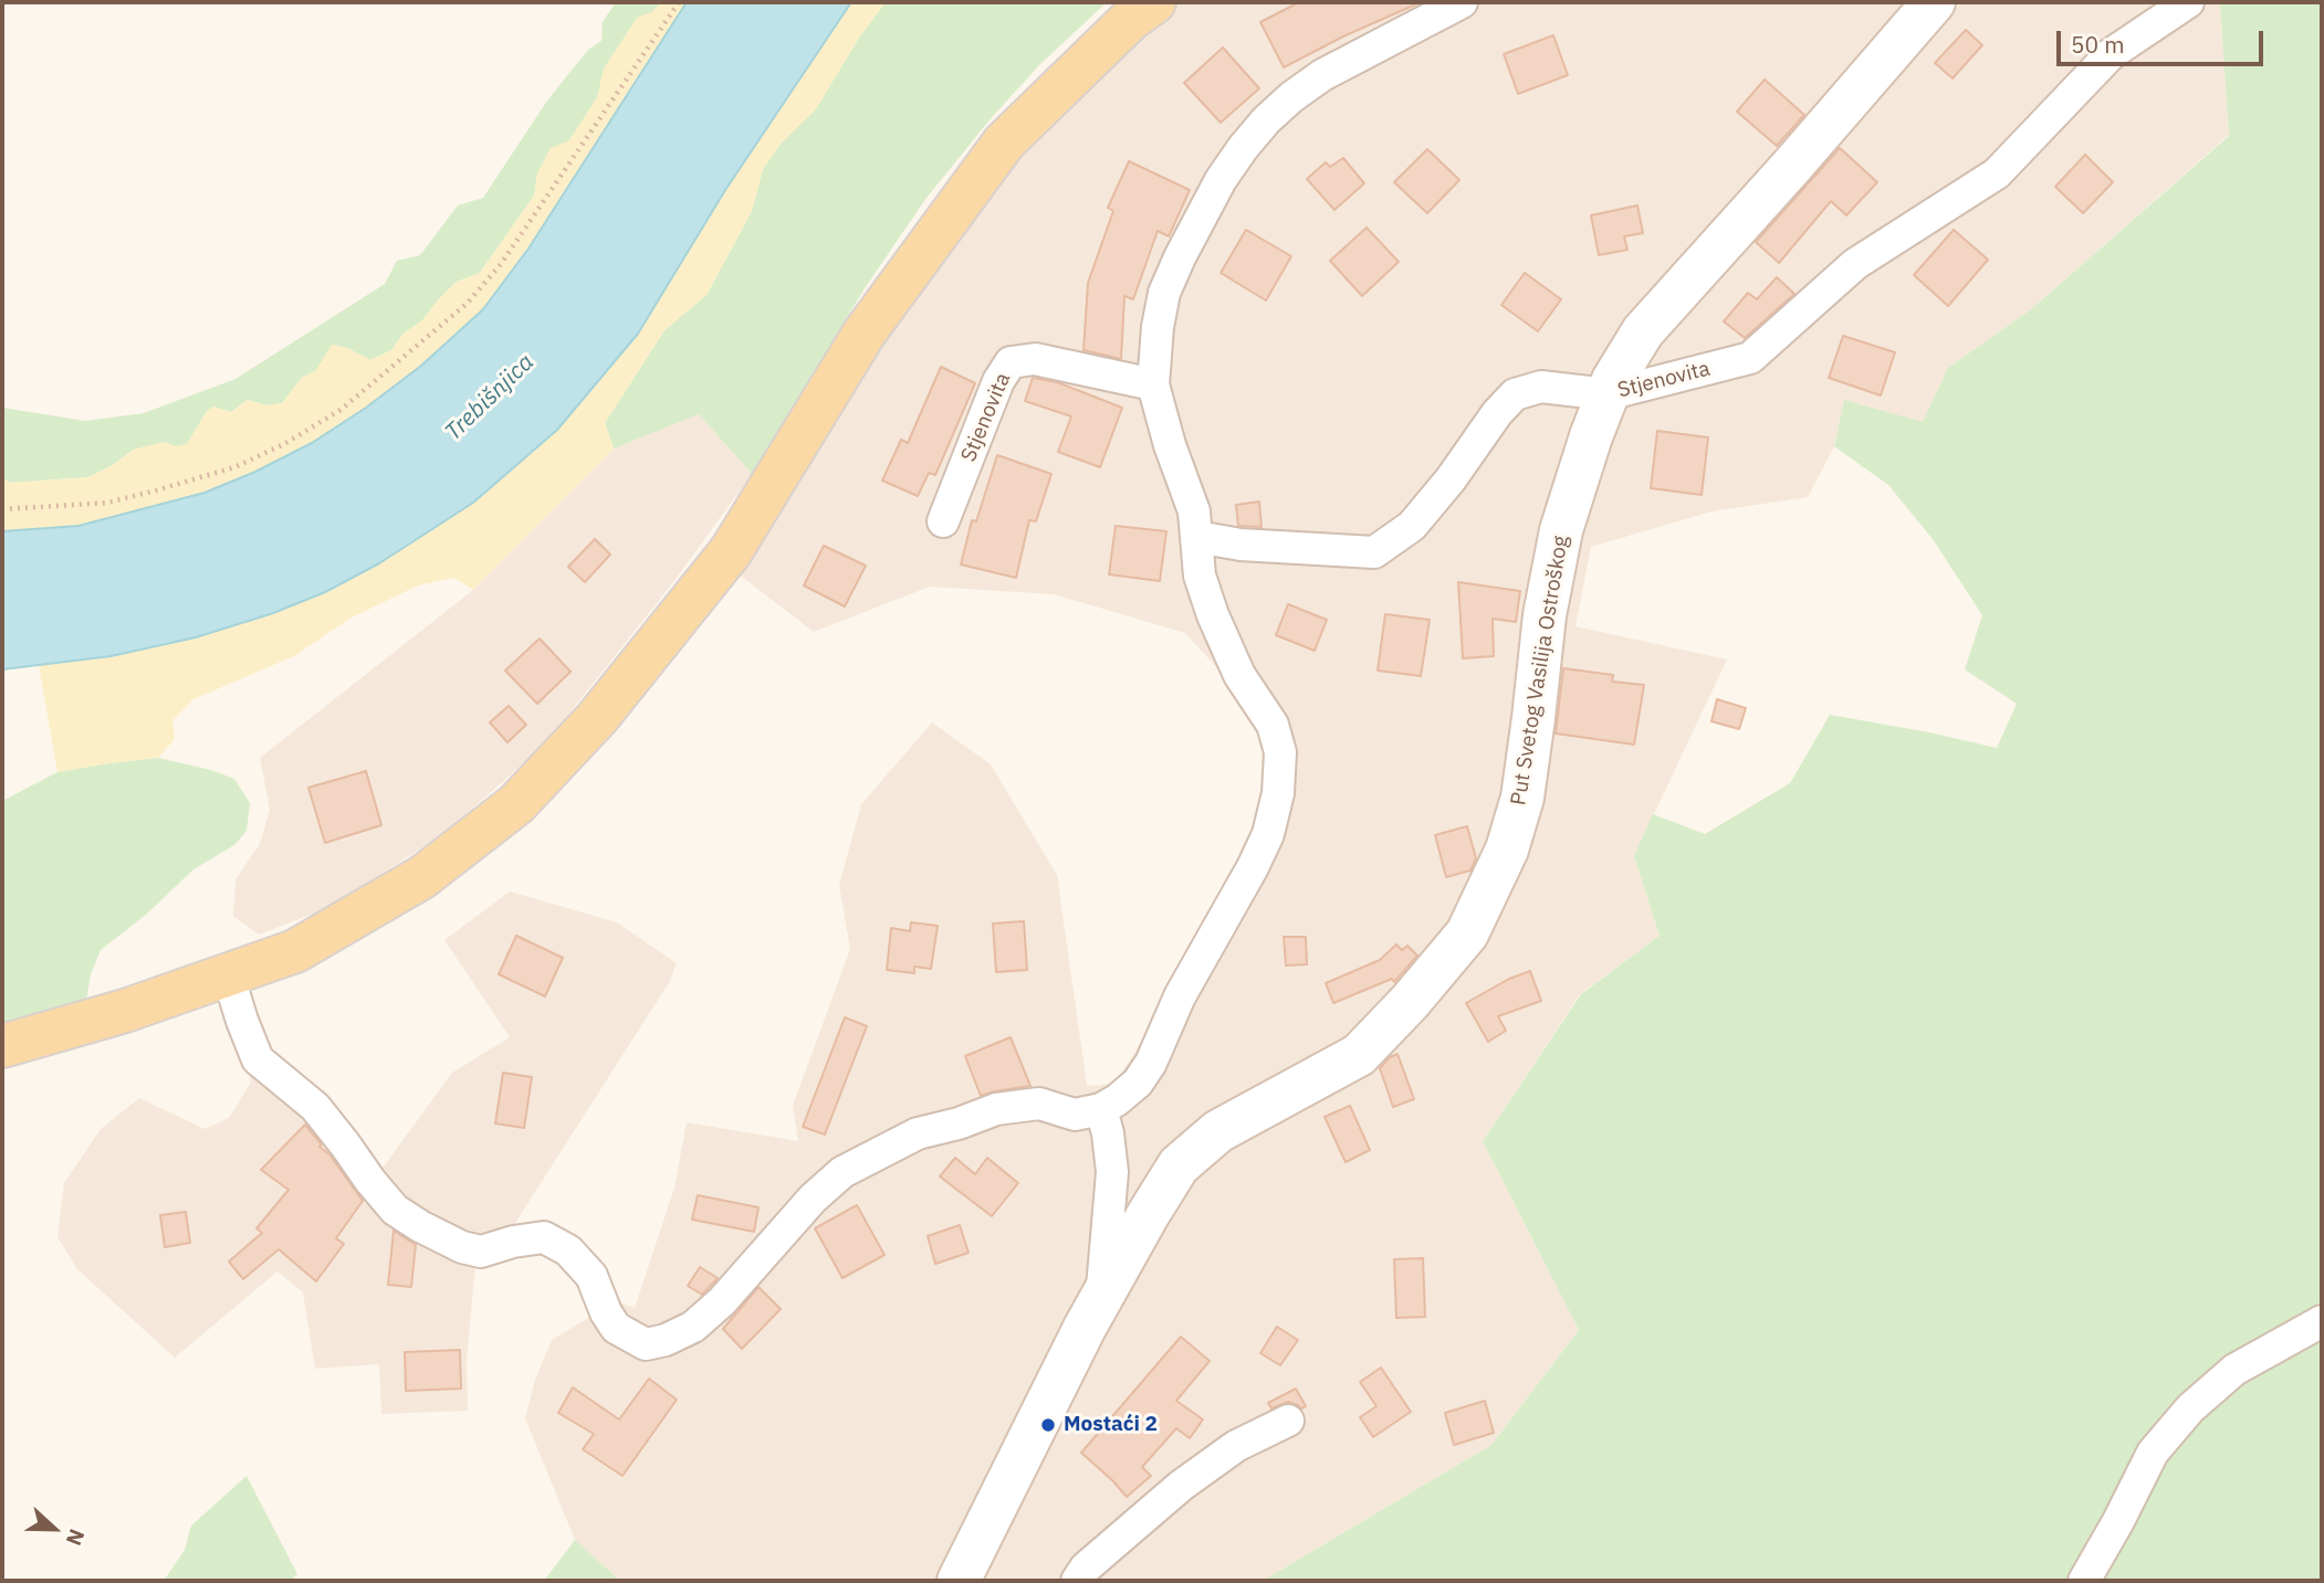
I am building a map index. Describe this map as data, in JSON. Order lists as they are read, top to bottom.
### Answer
{
  "streets": {
    "street": ["Stjenovita", "Put Svetog Vasilija Ostroškog"]
  },
  "crossings": [
    ["Stjenovita", "Put Svetog Vasilija Ostroškog"]
  ],
  "water": ["Trebišnjica"],
  "places": ["Mostaći 2"],
  "scale_bar": "50 m",
  "north": "right"
}
